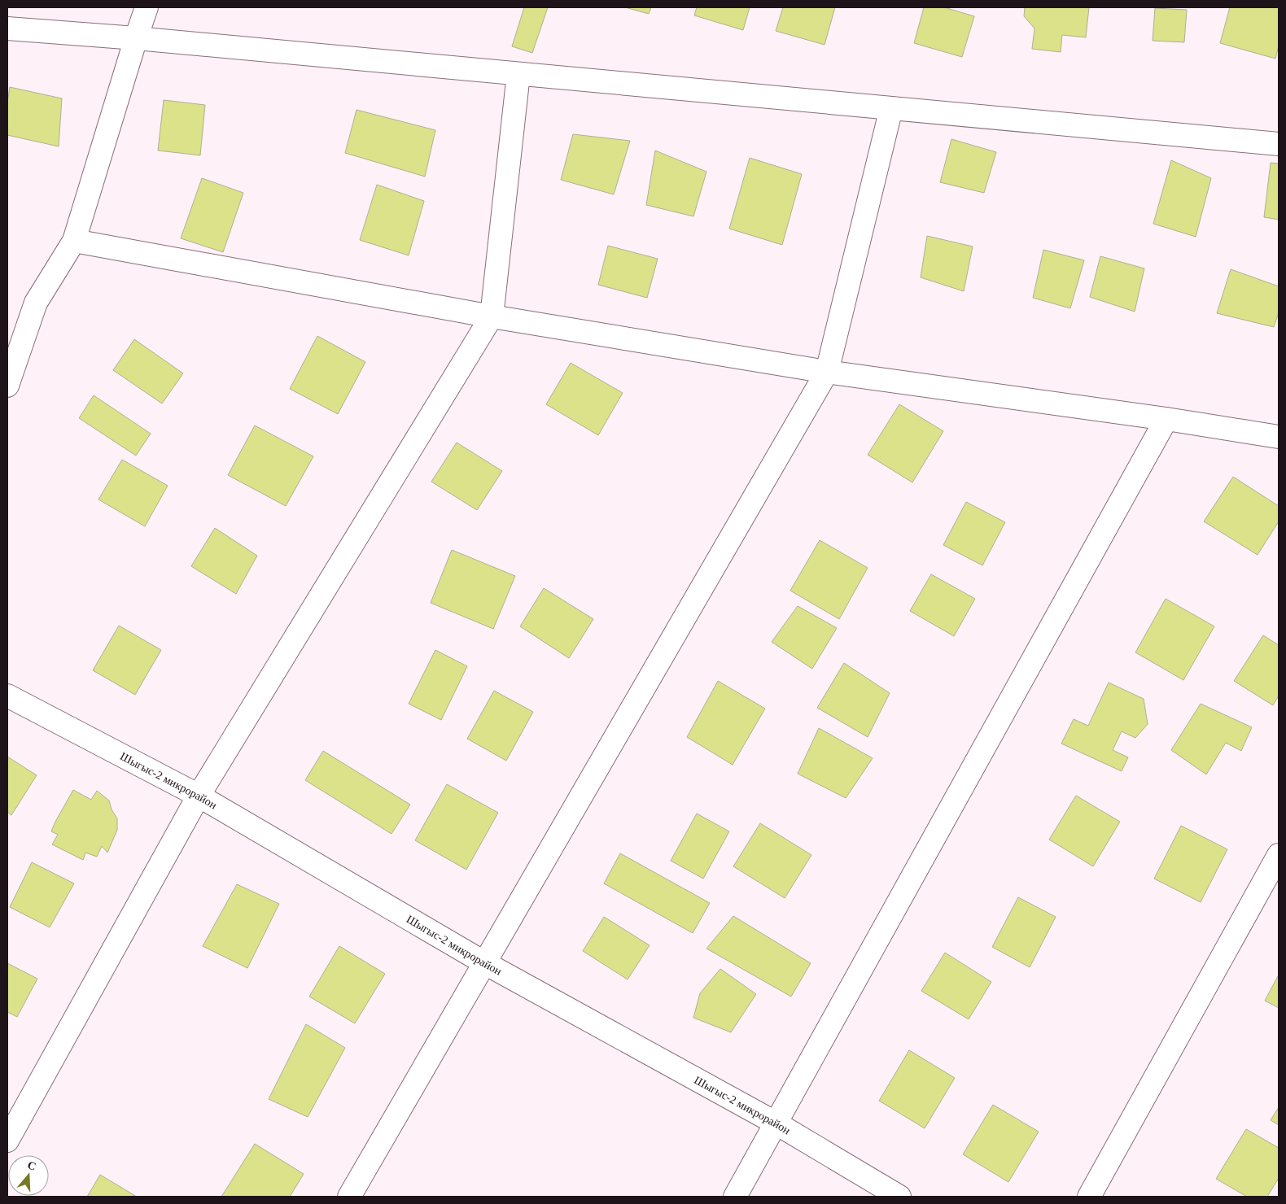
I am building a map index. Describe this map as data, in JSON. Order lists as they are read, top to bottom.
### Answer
{
  "streets": {
    "street": ["Шыгыс-2 микрорайон"]
  },
  "north": "top"
}
